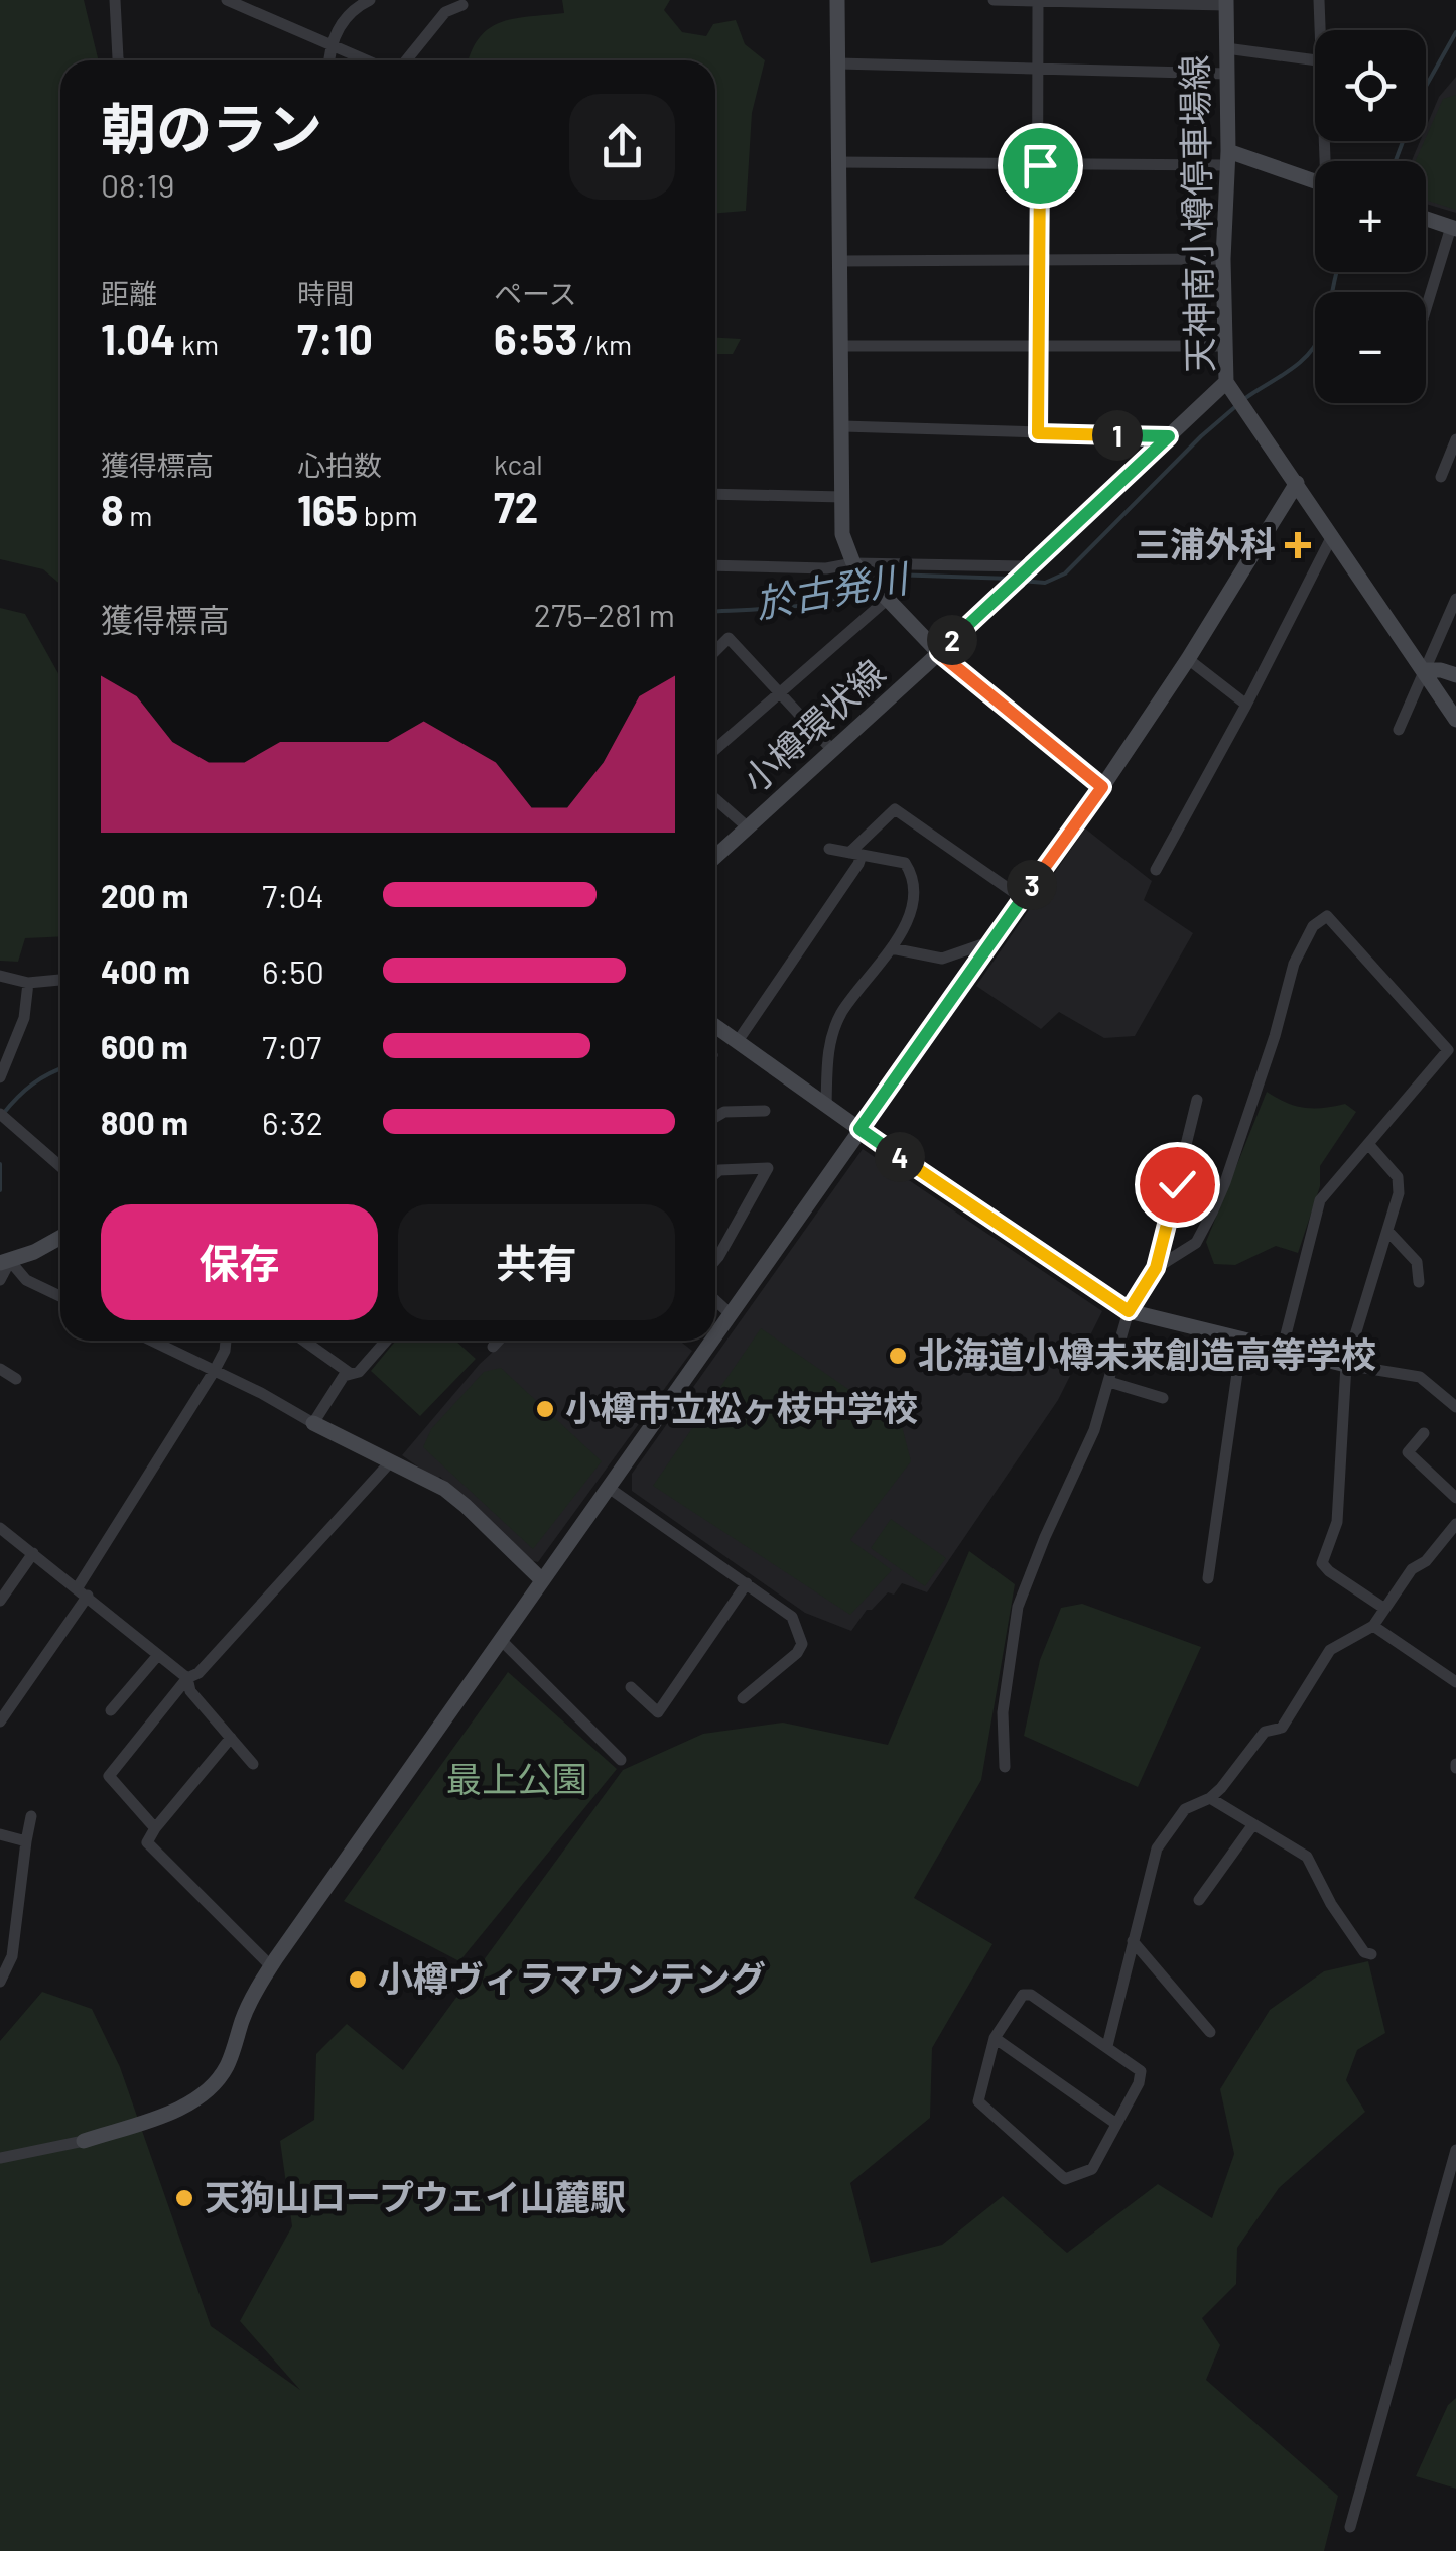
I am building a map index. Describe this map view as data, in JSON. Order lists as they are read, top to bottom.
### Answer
{
  "streets": {
    "street": ["天神南小樽停車場線", "小樽環状線"]
  },
  "crossings": [
    ["天神南小樽停車場線", "小樽環状線"]
  ],
  "water": ["於古発川"],
  "parks": ["最上公園"],
  "places": {
    "health": ["三浦外科"],
    "other": [
      "北海道小樽未来創造高等学校",
      "小樽市立松ヶ枝中学校",
      "小樽ヴィラマウンテング",
      "天狗山ロープウェイ山麓駅"
    ]
  },
  "page": {
    "map_buttons": ["+", "−"],
    "heading": ["朝のラン", "08:19"],
    "stats": [
      ["距離", "1.04 km"],
      ["時間", "7:10"],
      ["ペース", "6:53 /km"],
      ["獲得標高", "8 m"],
      ["心拍数", "165 bpm"],
      ["kcal", "72"]
    ],
    "pins": [
      "1",
      "2",
      "3",
      "4"
    ],
    "chart": ["獲得標高", "275–281 m"],
    "list": [
      {
        "name": "200 m",
        "note": "7:04"
      },
      {
        "name": "400 m",
        "note": "6:50"
      },
      {
        "name": "600 m",
        "note": "7:07"
      },
      {
        "name": "800 m",
        "note": "6:32"
      }
    ],
    "buttons": ["保存", "共有"]
  }
}
